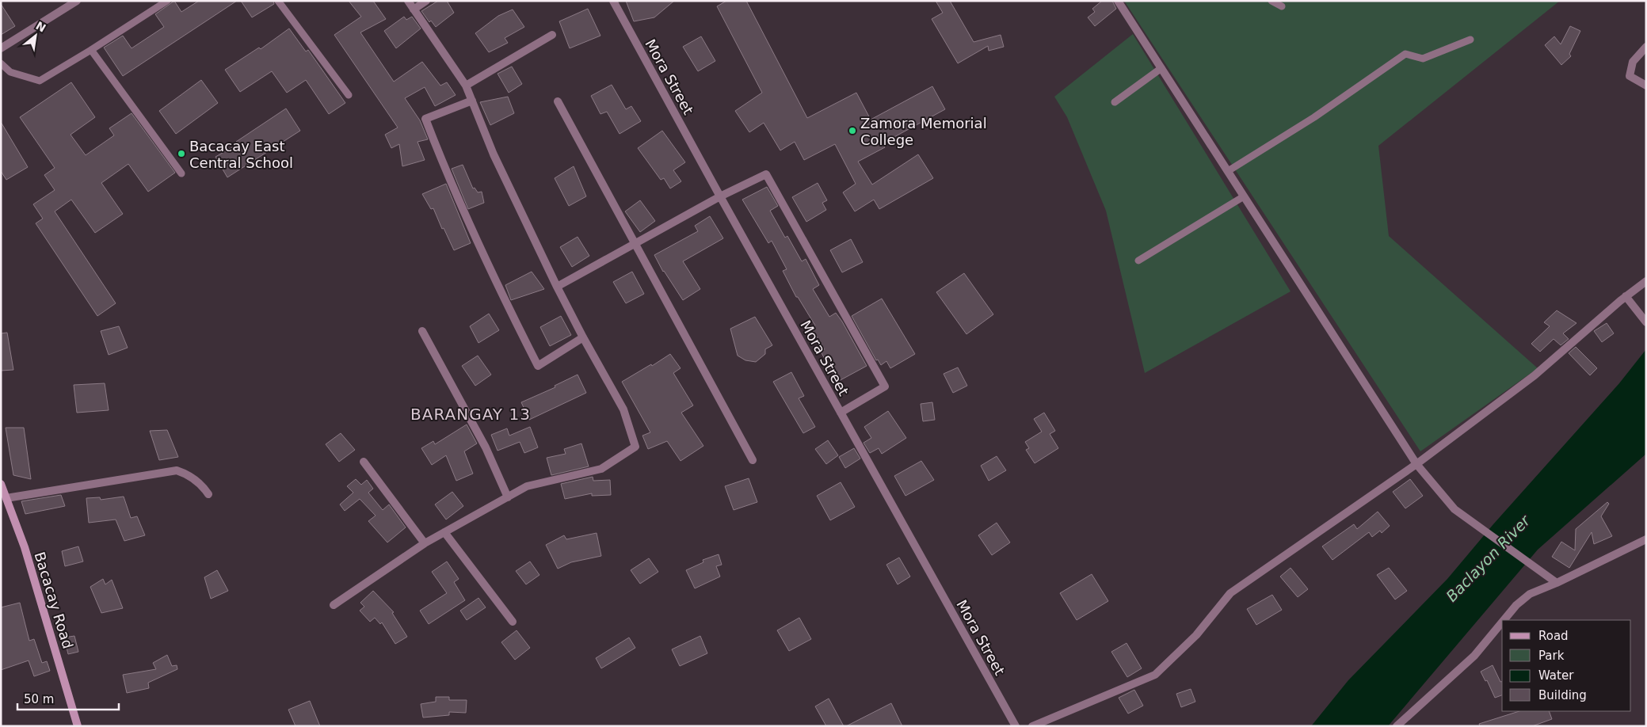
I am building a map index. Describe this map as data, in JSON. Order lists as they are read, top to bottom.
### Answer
{
  "streets": {
    "main road": ["Bacacay Road"],
    "street": ["Mora Street"]
  },
  "districts": ["BARANGAY 13"],
  "water": ["Baclayon River"],
  "places": ["Zamora Memorial College", "Bacacay East Central School"],
  "legend": [
    "Road",
    "Park",
    "Water",
    "Building"
  ],
  "scale_bar": "50 m",
  "north": "top right"
}
